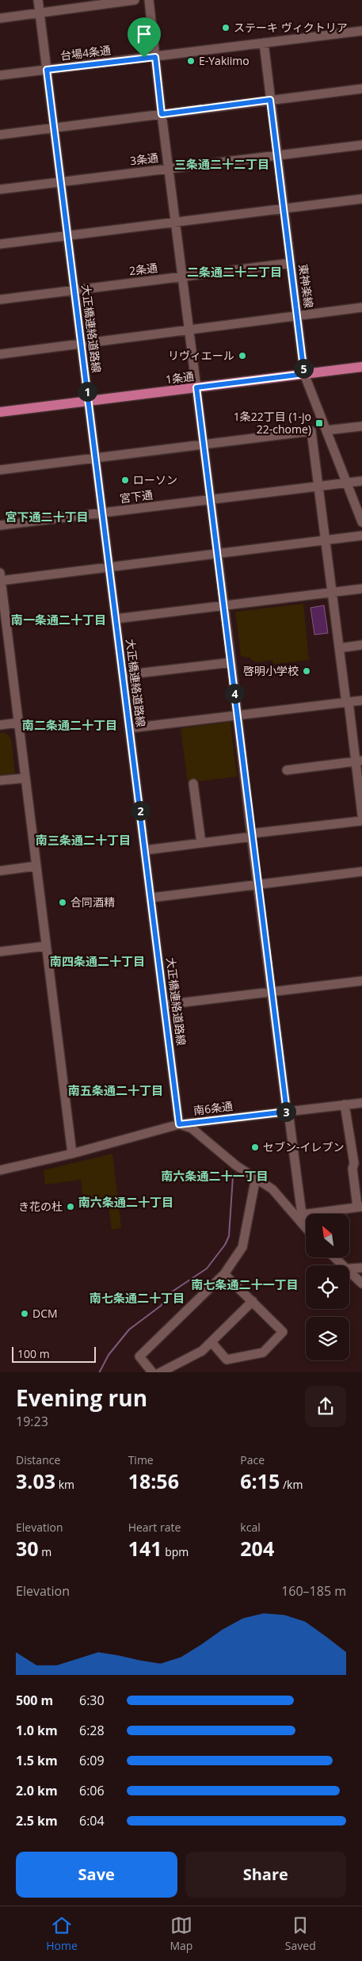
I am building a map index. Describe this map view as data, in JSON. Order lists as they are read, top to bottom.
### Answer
{
  "streets": {
    "main road": ["1条通"],
    "street": [
      "台場4条通",
      "3条通",
      "2条通",
      "東神楽線",
      "大正橋連絡道路線",
      "宮下通",
      "南6条通"
    ]
  },
  "crossings": [
    ["台場4条通", "東神楽線"],
    ["台場4条通", "大正橋連絡道路線"],
    ["3条通", "東神楽線"],
    ["3条通", "大正橋連絡道路線"],
    ["2条通", "東神楽線"],
    ["2条通", "大正橋連絡道路線"],
    ["東神楽線", "1条通"],
    ["東神楽線", "宮下通"],
    ["大正橋連絡道路線", "1条通"],
    ["大正橋連絡道路線", "宮下通"],
    ["大正橋連絡道路線", "南6条通"]
  ],
  "districts": [
    "三条通二十二丁目",
    "二条通二十二丁目",
    "宮下通二十丁目",
    "南一条通二十丁目",
    "南二条通二十丁目",
    "南三条通二十丁目",
    "南四条通二十丁目",
    "南五条通二十丁目",
    "南六条通二十一丁目",
    "南六条通二十丁目",
    "南七条通二十一丁目",
    "南七条通二十丁目"
  ],
  "places": {
    "other": [
      "ステーキ ヴィクトリア",
      "E-Yakiimo",
      "リヴィエール",
      "ローソン",
      "啓明小学校",
      "合同酒精",
      "セブン-イレブン",
      "き花の杜",
      "DCM"
    ],
    "transit": ["1条22丁目 (1-jo 22-chome)"]
  },
  "scale_bar": "100 m",
  "north": "top left",
  "page": {
    "pins": [
      "5",
      "1",
      "4",
      "2",
      "3"
    ],
    "scale": "100 m",
    "heading": ["Evening run", "19:23"],
    "stats": [
      ["Distance", "3.03 km"],
      ["Time", "18:56"],
      ["Pace", "6:15 /km"],
      ["Elevation", "30 m"],
      ["Heart rate", "141 bpm"],
      ["kcal", "204"]
    ],
    "chart": ["Elevation", "160–185 m"],
    "list": [
      {
        "name": "500 m",
        "note": "6:30"
      },
      {
        "name": "1.0 km",
        "note": "6:28"
      },
      {
        "name": "1.5 km",
        "note": "6:09"
      },
      {
        "name": "2.0 km",
        "note": "6:06"
      },
      {
        "name": "2.5 km",
        "note": "6:04"
      }
    ],
    "buttons": ["Save", "Share"],
    "tabs": ["Home", "Map", "Saved"]
  }
}
